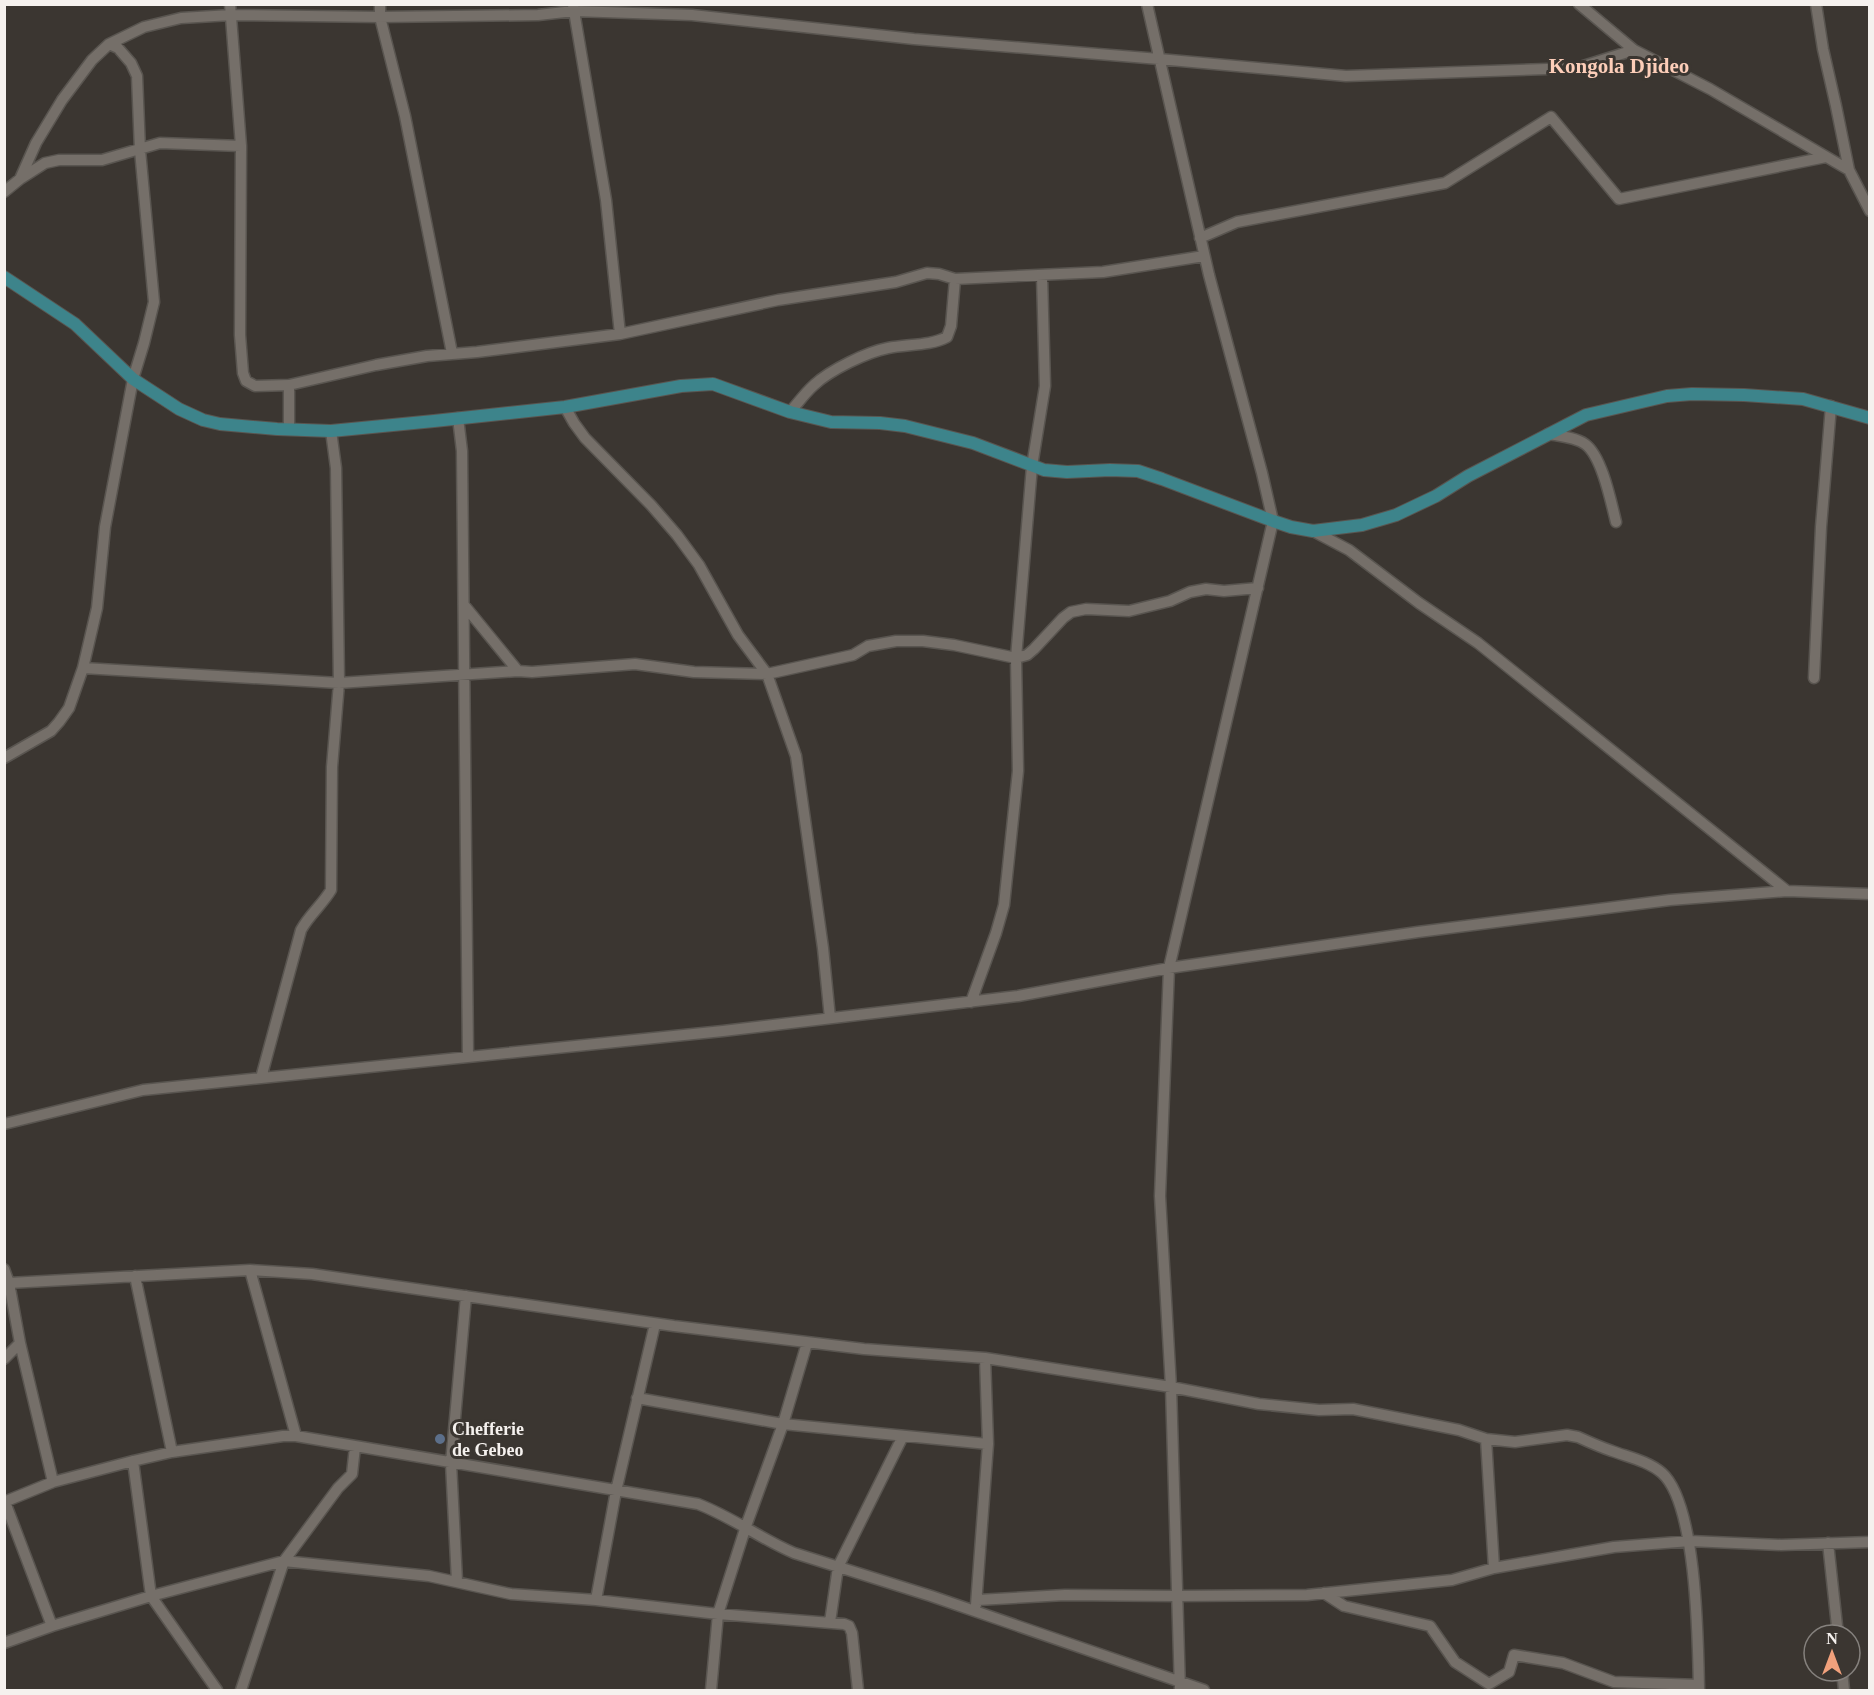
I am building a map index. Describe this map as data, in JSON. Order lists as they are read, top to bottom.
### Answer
{
  "districts": ["Kongola Djideo"],
  "places": ["Chefferie de Gebeo"],
  "north": "top"
}
